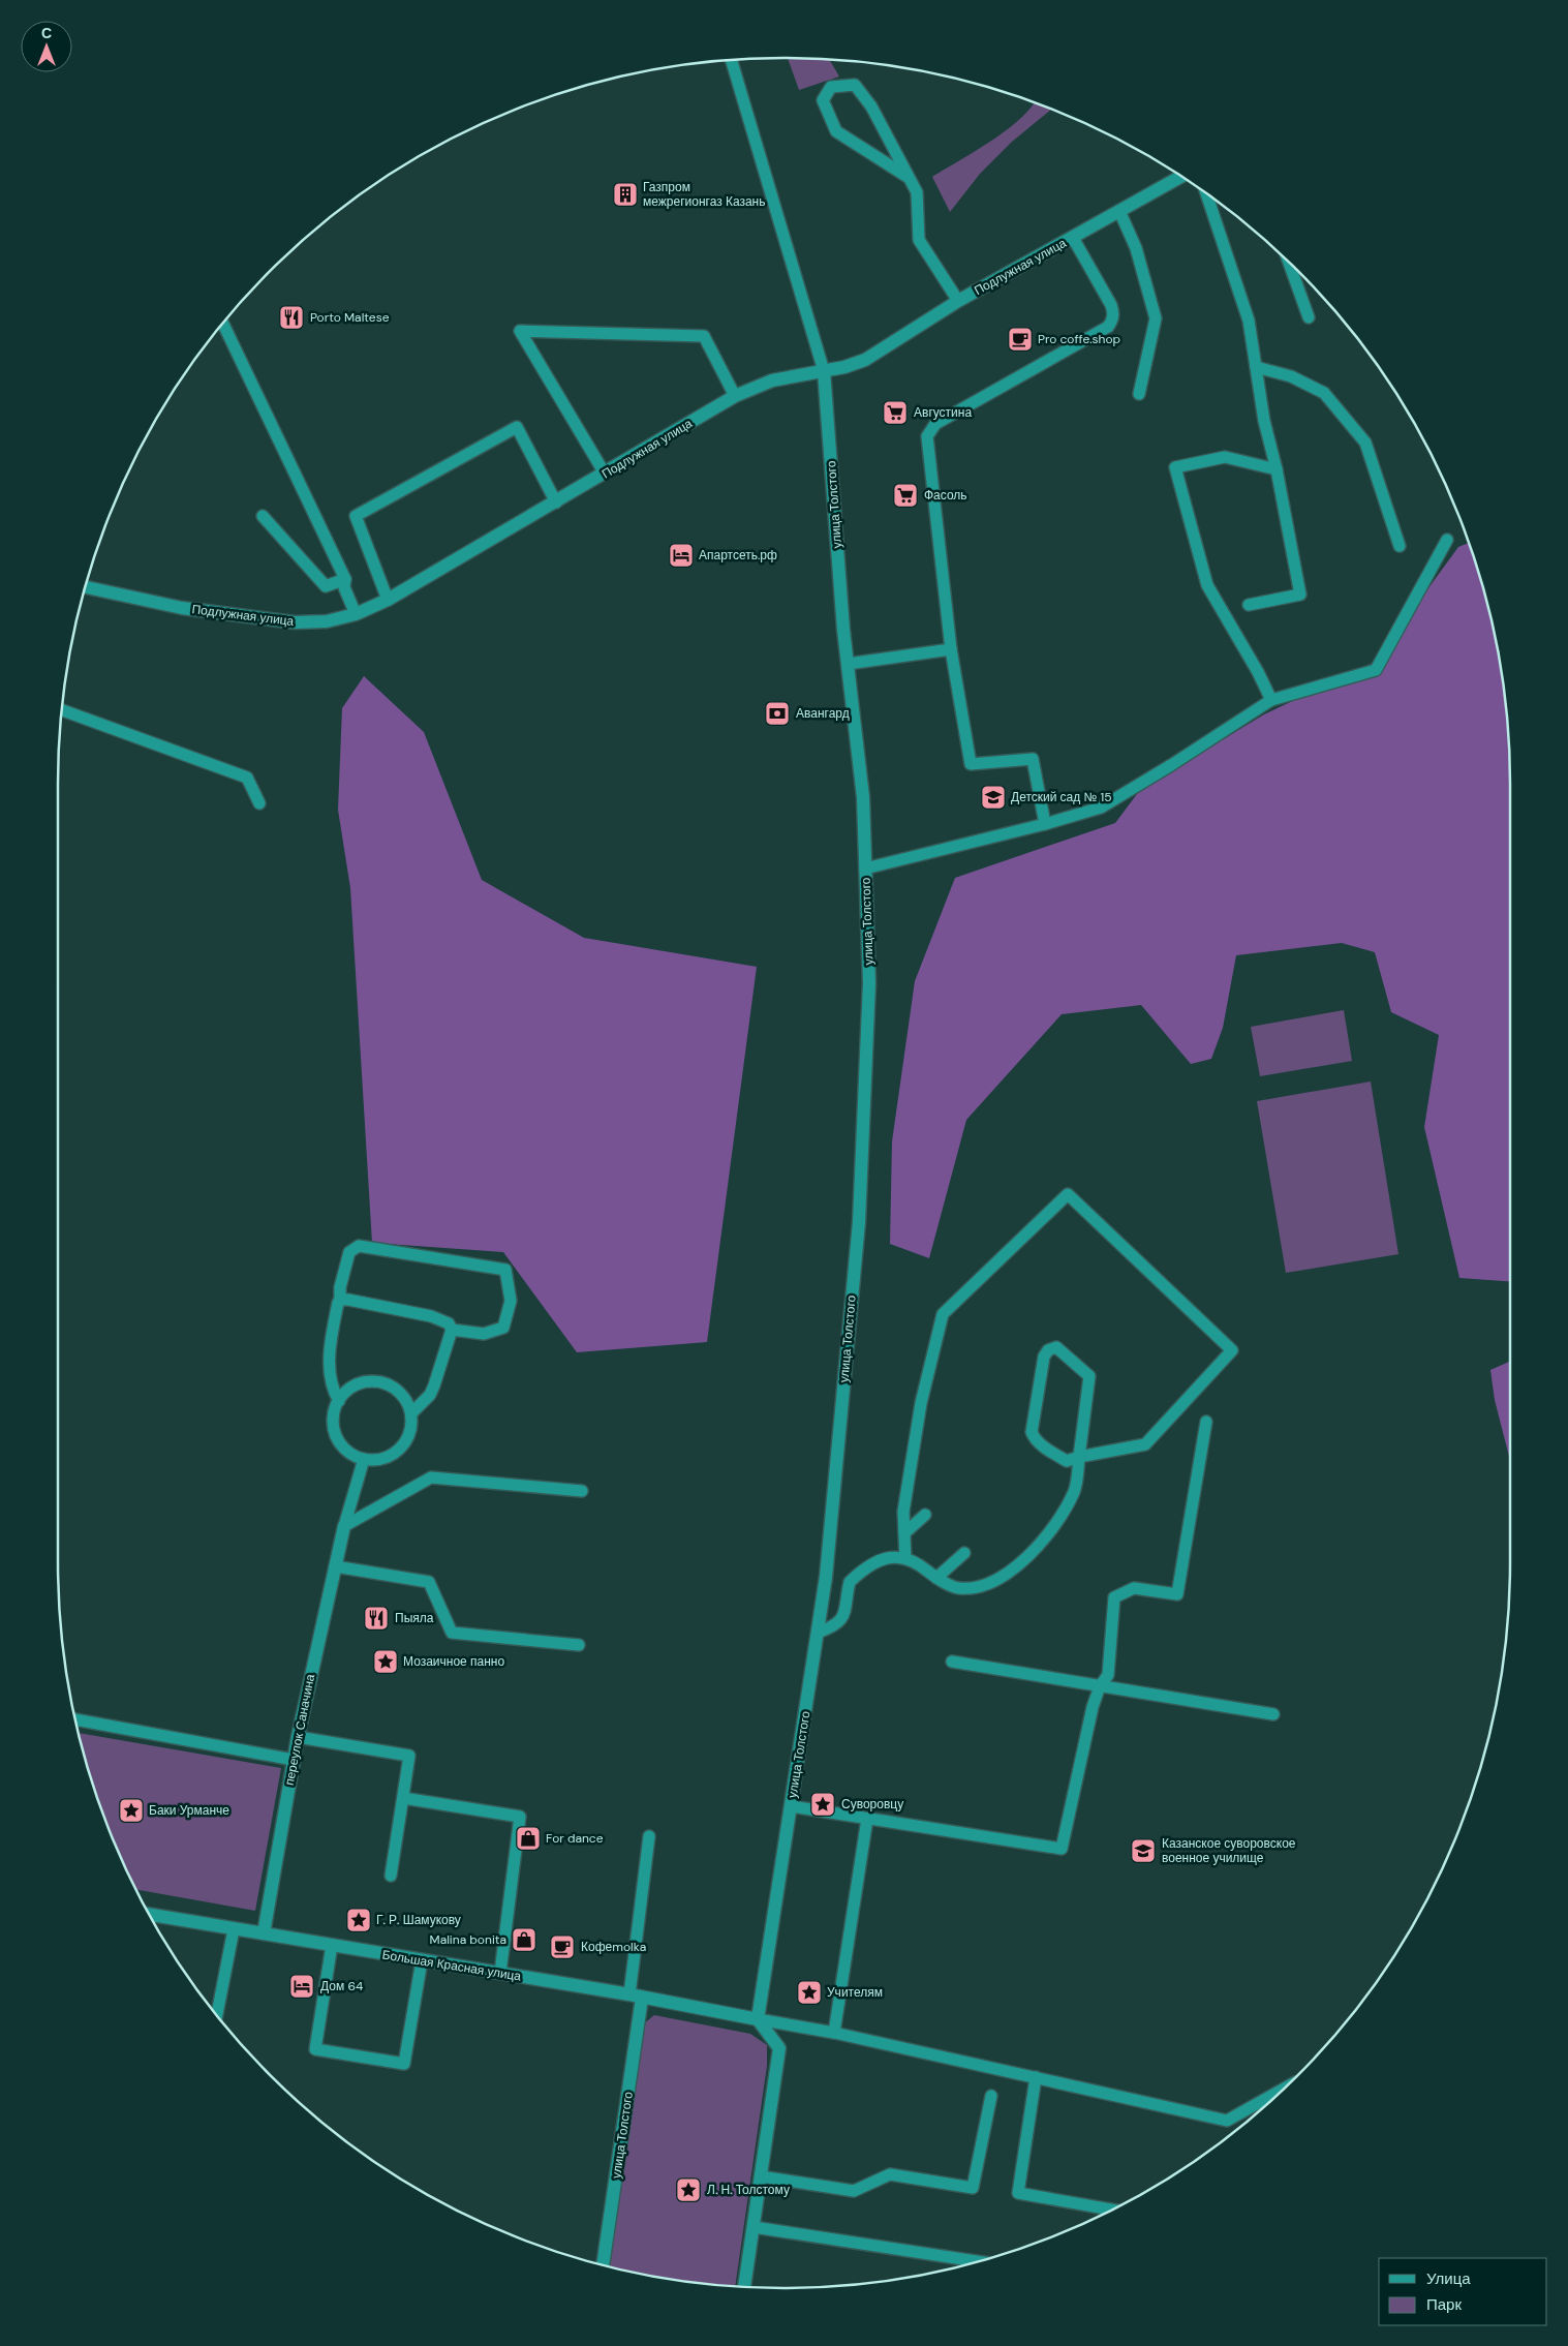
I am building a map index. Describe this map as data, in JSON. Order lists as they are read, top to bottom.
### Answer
{
  "streets": {
    "street": [
      "Подлужная улица",
      "улица Толстого",
      "переулок Саначина",
      "Большая Красная улица"
    ]
  },
  "crossings": [
    ["Подлужная улица", "улица Толстого"],
    ["улица Толстого", "Большая Красная улица"],
    ["переулок Саначина", "Большая Красная улица"]
  ],
  "places": {
    "building": ["Газпром межрегионгаз Казань"],
    "restaurant": ["Porto Maltese", "Пыяла"],
    "cafe": ["Pro coffe.shop", "Кофеmolka"],
    "supermarket": ["Августина", "Фасоль"],
    "hotel": ["Апартсеть.рф", "Дом 64"],
    "bank": ["Авангард"],
    "school or university": ["Детский сад № 15", "Казанское суворовское военное училище"],
    "place": [
      "Мозаичное панно",
      "Суворовцу",
      "Баки Урманче",
      "Г. Р. Шамукову",
      "Учителям",
      "Л. Н. Толстому"
    ],
    "shop": ["For dance", "Malina bonita"]
  },
  "legend": ["Улица", "Парк"],
  "north": "top"
}
